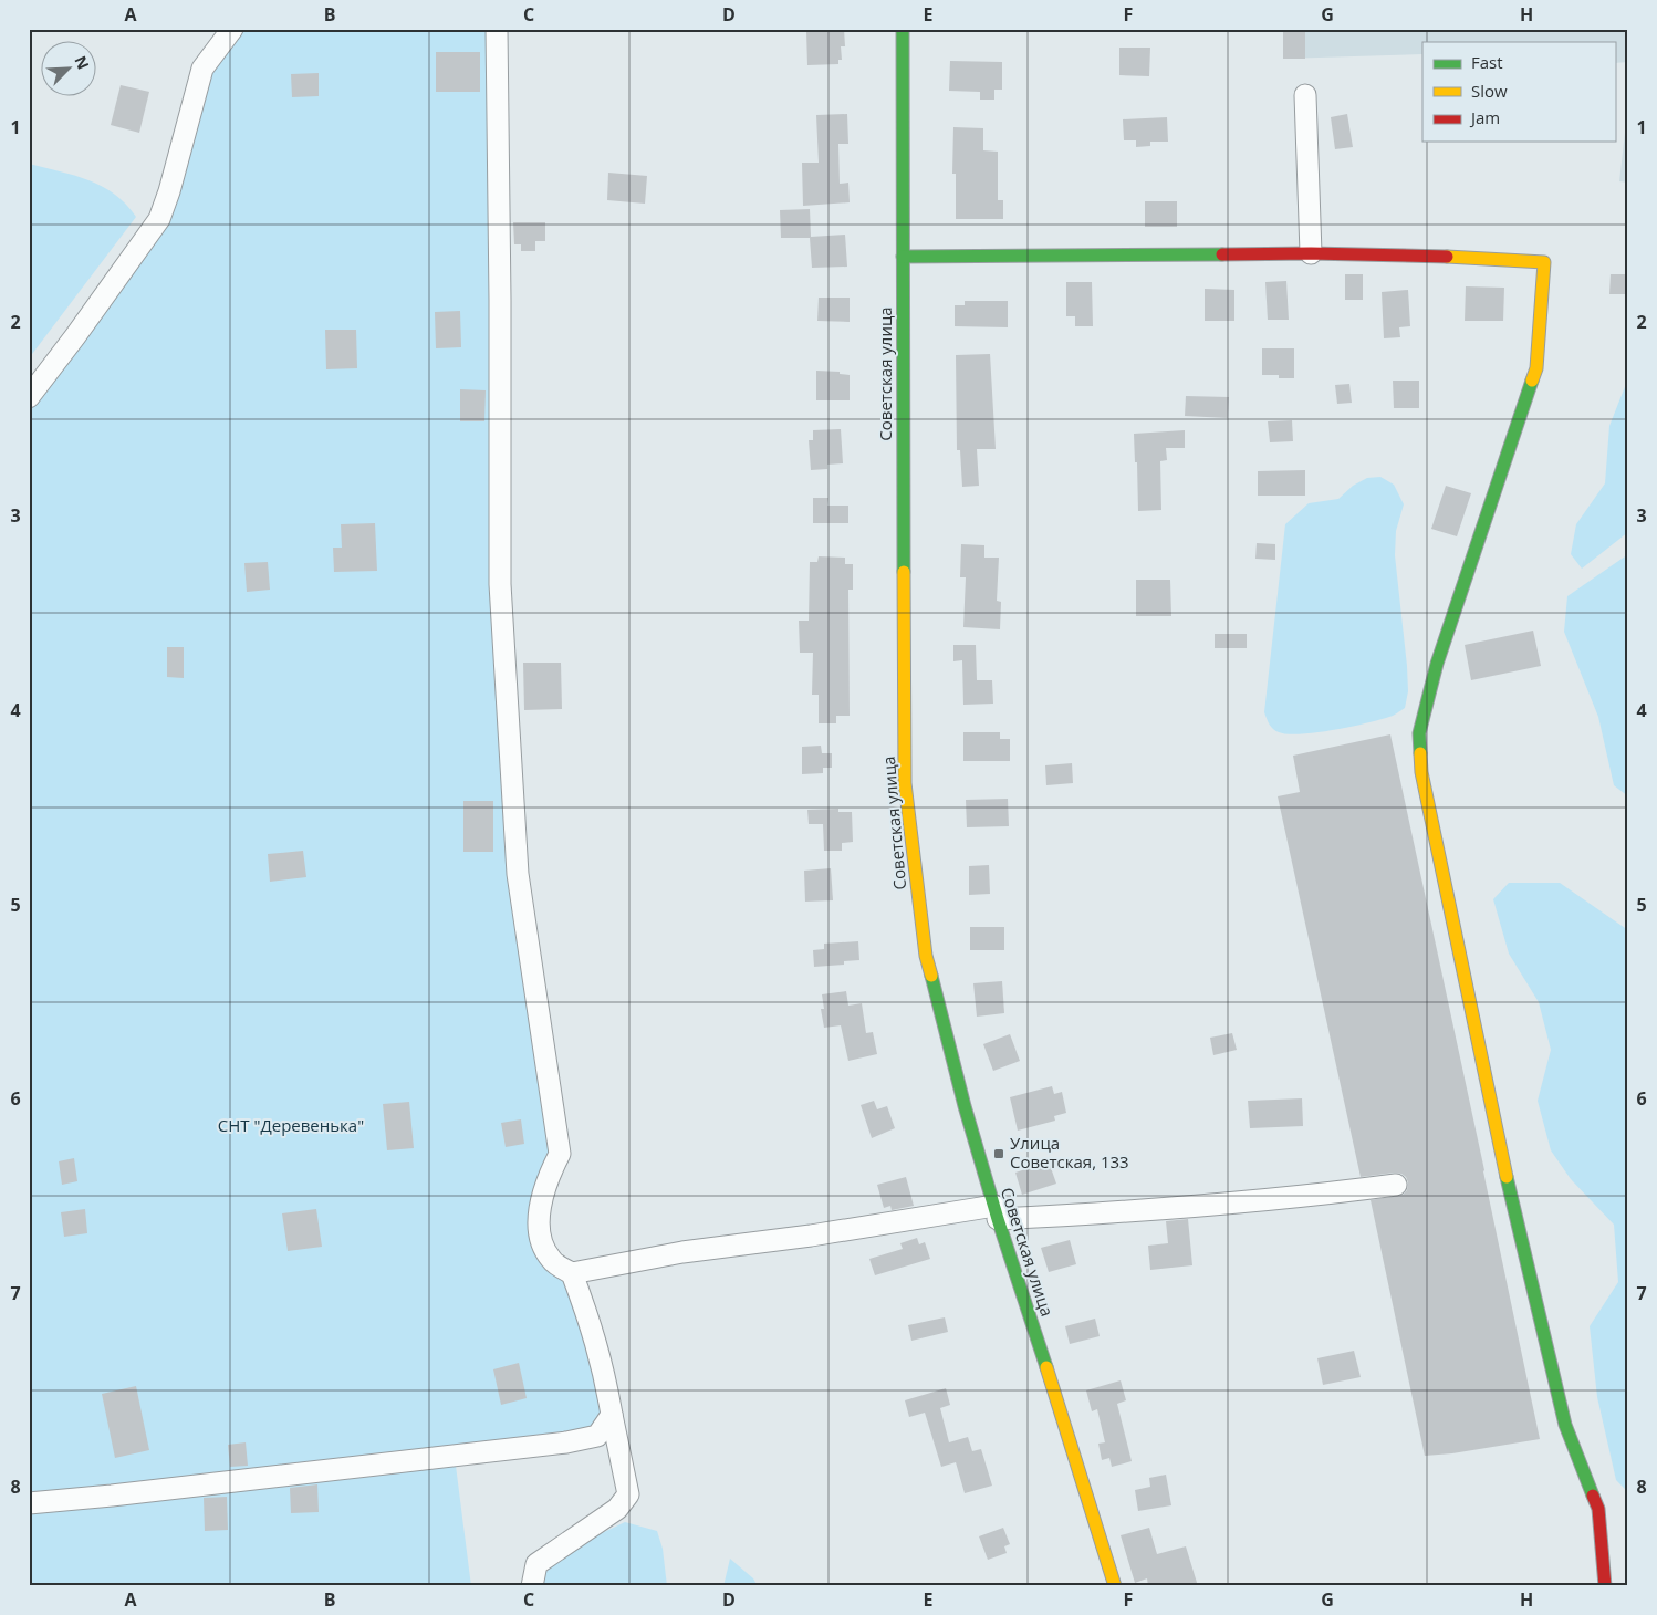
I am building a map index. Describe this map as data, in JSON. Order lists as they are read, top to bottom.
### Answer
{
  "streets": {
    "street": ["Советская улица"]
  },
  "parks": ["СНТ \"Деревенька\""],
  "places": {
    "transit": ["Улица Советская, 133"]
  },
  "legend": ["Fast", "Slow", "Jam"],
  "north": "top right",
  "grid": {
    "columns": [
      "A",
      "B",
      "C",
      "D",
      "E",
      "F",
      "G",
      "H"
    ],
    "rows": [
      "1",
      "2",
      "3",
      "4",
      "5",
      "6",
      "7",
      "8"
    ]
  }
}
